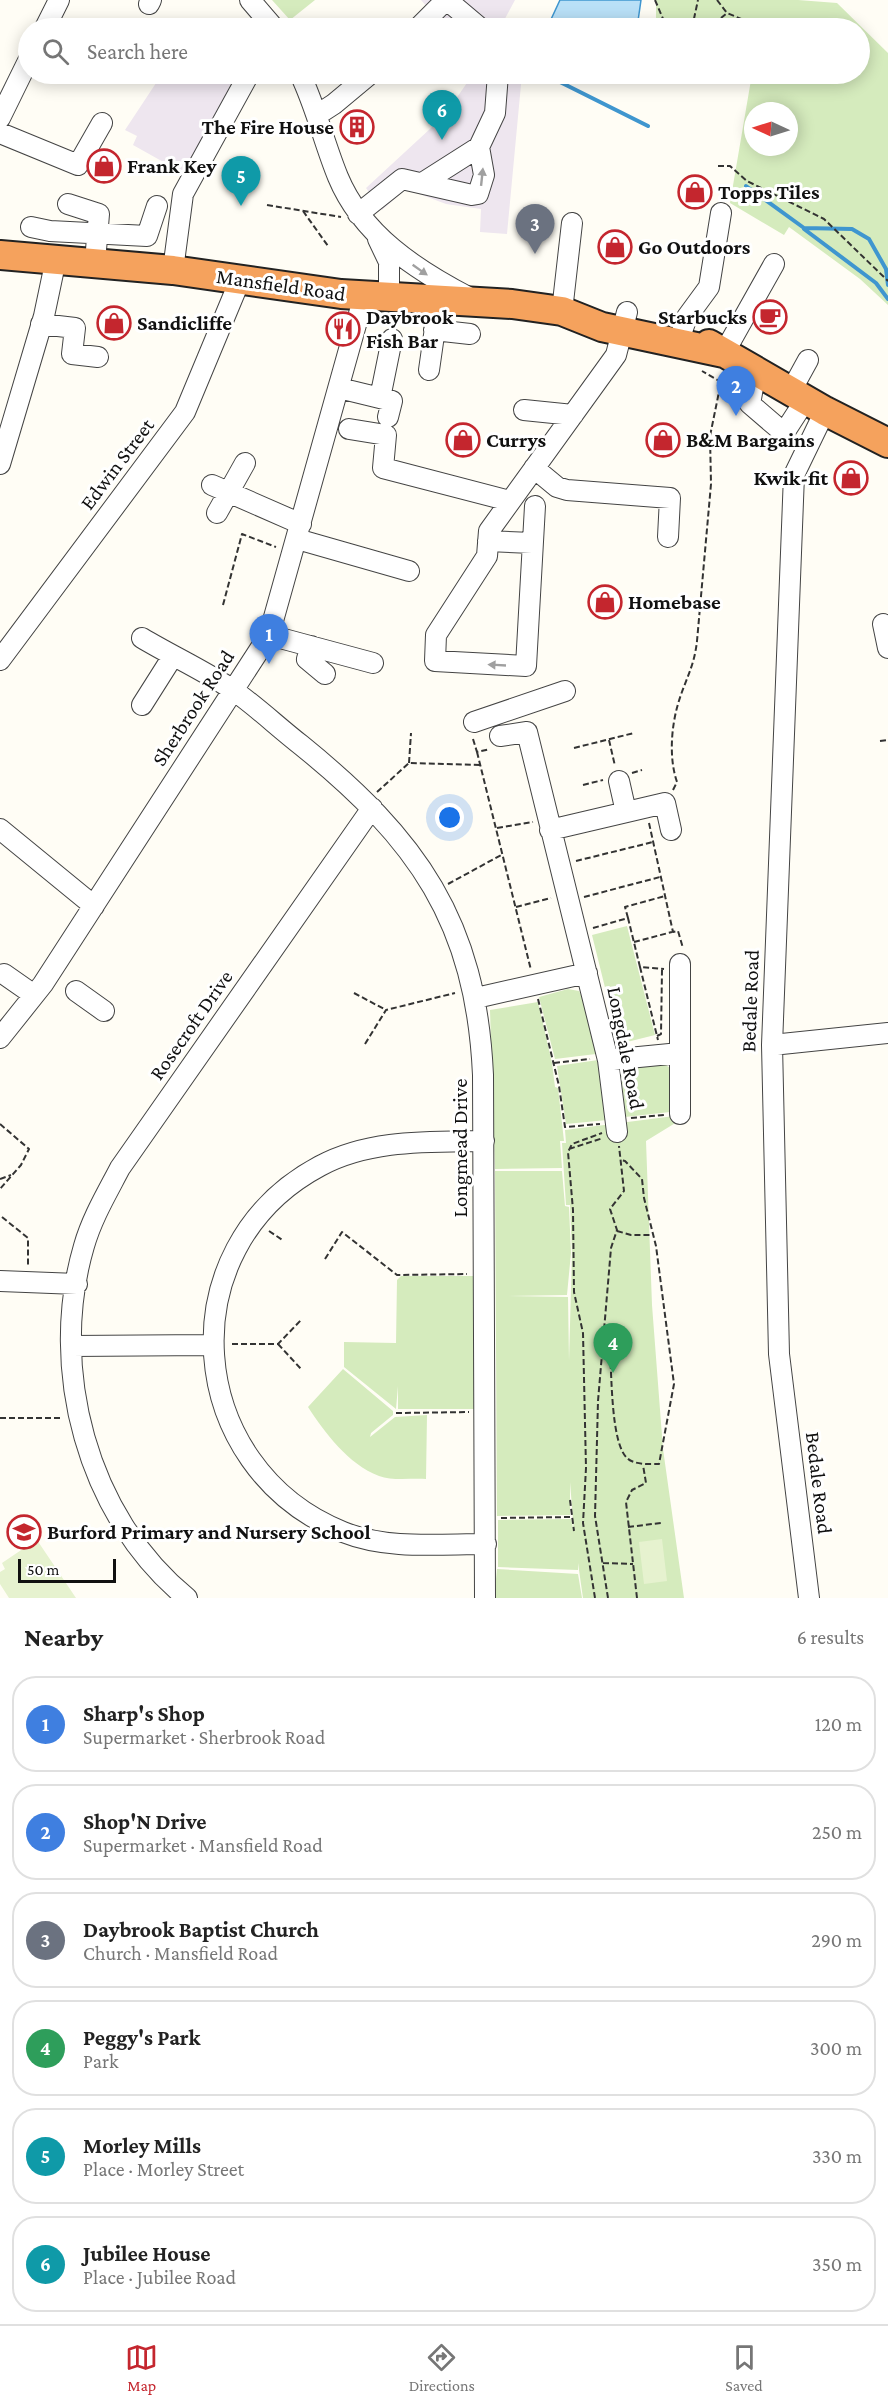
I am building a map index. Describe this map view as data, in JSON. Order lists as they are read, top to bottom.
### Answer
{
  "streets": {
    "highway": ["Mansfield Road"],
    "street": [
      "Edwin Street",
      "Sherbrook Road",
      "Bedale Road",
      "Rosecroft Drive",
      "Longdale Road",
      "Longmead Drive"
    ]
  },
  "crossings": [
    ["Mansfield Road", "Edwin Street"],
    ["Mansfield Road", "Sherbrook Road"],
    ["Mansfield Road", "Bedale Road"],
    ["Sherbrook Road", "Longmead Drive"],
    ["Rosecroft Drive", "Longmead Drive"],
    ["Longdale Road", "Longmead Drive"]
  ],
  "places": {
    "building": ["The Fire House"],
    "shop": [
      "Frank Key",
      "Topps Tiles",
      "Go Outdoors",
      "Sandicliffe",
      "Currys",
      "B&M Bargains",
      "Kwik-fit",
      "Homebase"
    ],
    "cafe": ["Starbucks"],
    "restaurant": ["Daybrook Fish Bar"],
    "school or university": ["Burford Primary and Nursery School"]
  },
  "scale_bar": "50 m",
  "north": "left",
  "page": {
    "search": "Search here",
    "pins": [
      "6",
      "5",
      "3",
      "2",
      "1",
      "4"
    ],
    "scale": "50 m",
    "heading": ["Nearby", "6 results"],
    "list": [
      {
        "mark": "1",
        "name": "Sharp's Shop",
        "note": "Supermarket · Sherbrook Road",
        "value": "120 m"
      },
      {
        "mark": "2",
        "name": "Shop'N Drive",
        "note": "Supermarket · Mansfield Road",
        "value": "250 m"
      },
      {
        "mark": "3",
        "name": "Daybrook Baptist Church",
        "note": "Church · Mansfield Road",
        "value": "290 m"
      },
      {
        "mark": "4",
        "name": "Peggy's Park",
        "note": "Park",
        "value": "300 m"
      },
      {
        "mark": "5",
        "name": "Morley Mills",
        "note": "Place · Morley Street",
        "value": "330 m"
      },
      {
        "mark": "6",
        "name": "Jubilee House",
        "note": "Place · Jubilee Road",
        "value": "350 m"
      }
    ],
    "nav": ["Map", "Directions", "Saved"]
  }
}
